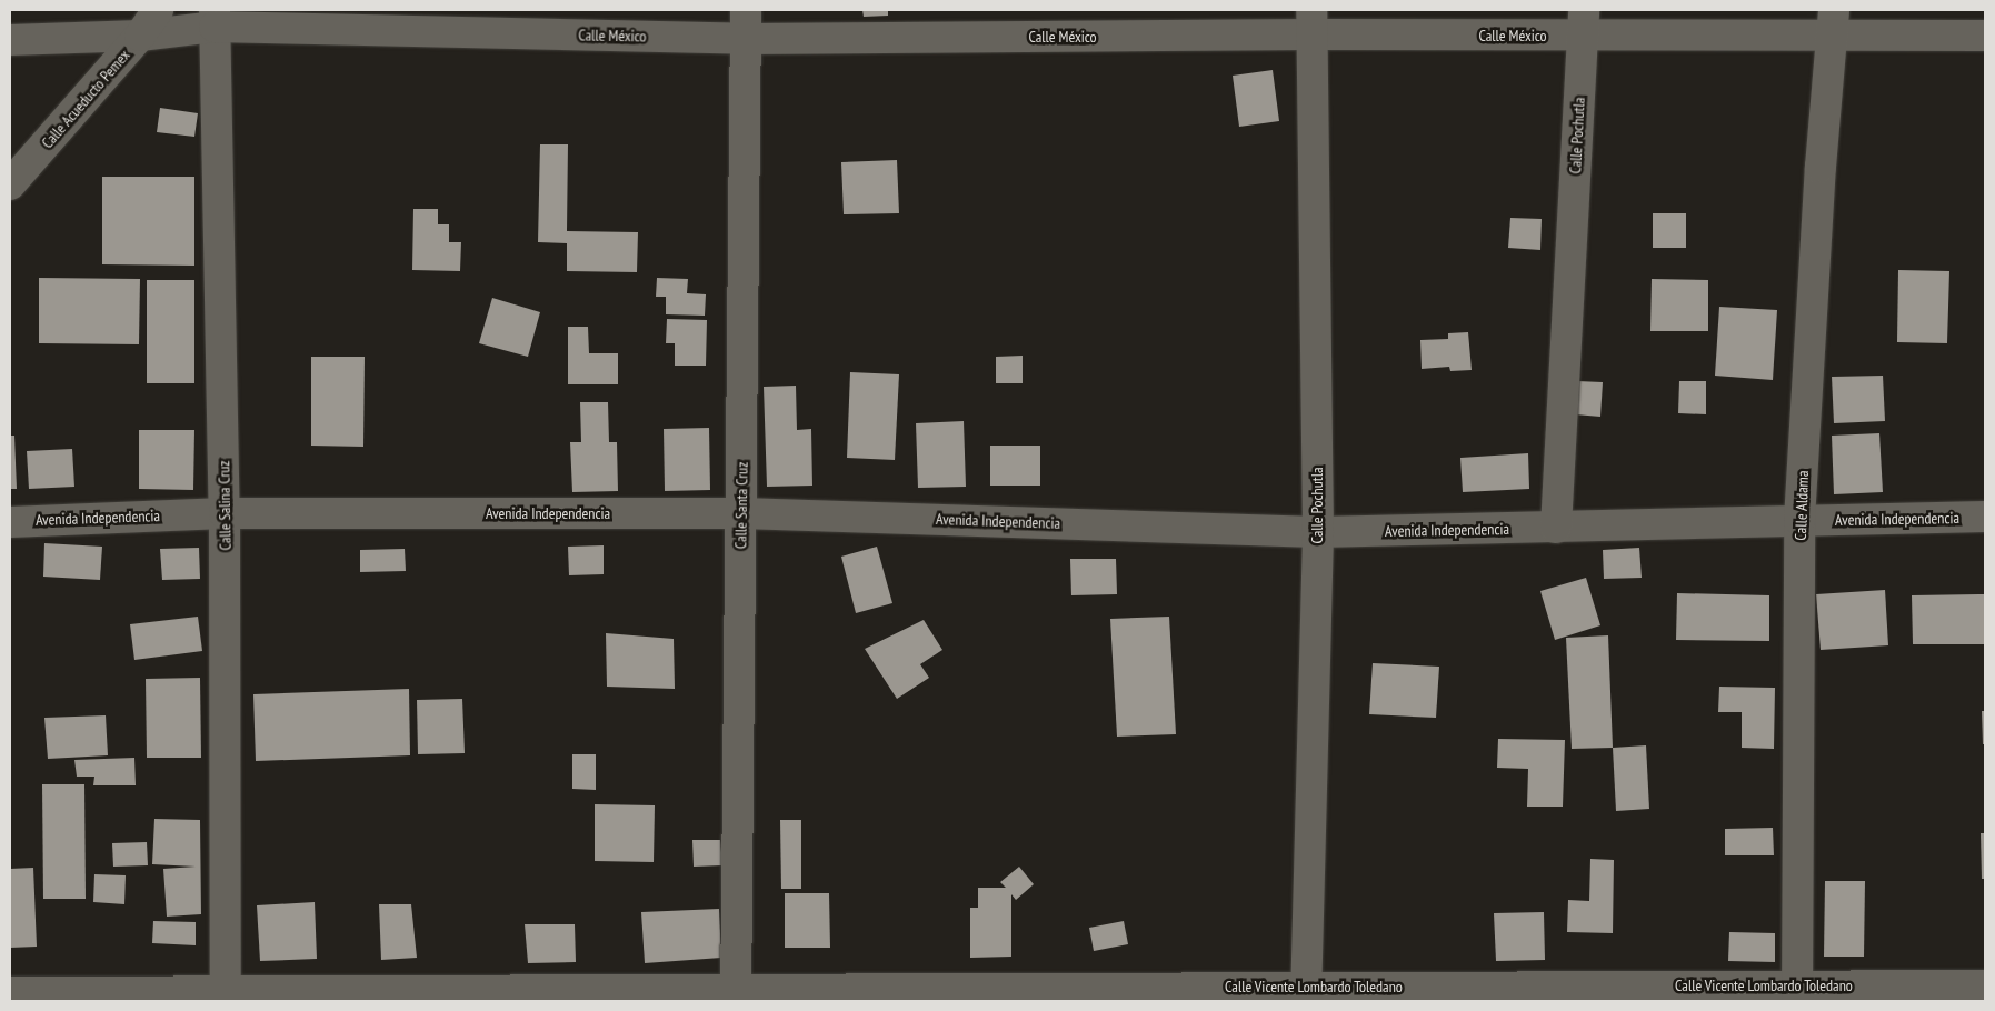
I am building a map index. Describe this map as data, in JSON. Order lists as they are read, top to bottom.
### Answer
{
  "streets": {
    "street": [
      "Calle México",
      "Calle Acueducto Pemex",
      "Calle Pochutla",
      "Calle Salina Cruz",
      "Calle Santa Cruz",
      "Calle Aldama",
      "Avenida Independencia",
      "Calle Vicente Lombardo Toledano"
    ]
  },
  "crossings": [
    ["Calle México", "Calle Acueducto Pemex"],
    ["Calle México", "Calle Pochutla"],
    ["Calle México", "Calle Salina Cruz"],
    ["Calle México", "Calle Santa Cruz"],
    ["Calle México", "Calle Aldama"],
    ["Calle Pochutla", "Avenida Independencia"],
    ["Calle Pochutla", "Calle Vicente Lombardo Toledano"],
    ["Calle Salina Cruz", "Avenida Independencia"],
    ["Calle Salina Cruz", "Calle Vicente Lombardo Toledano"],
    ["Calle Santa Cruz", "Avenida Independencia"],
    ["Calle Santa Cruz", "Calle Vicente Lombardo Toledano"],
    ["Calle Aldama", "Avenida Independencia"],
    ["Calle Aldama", "Calle Vicente Lombardo Toledano"]
  ]
}
